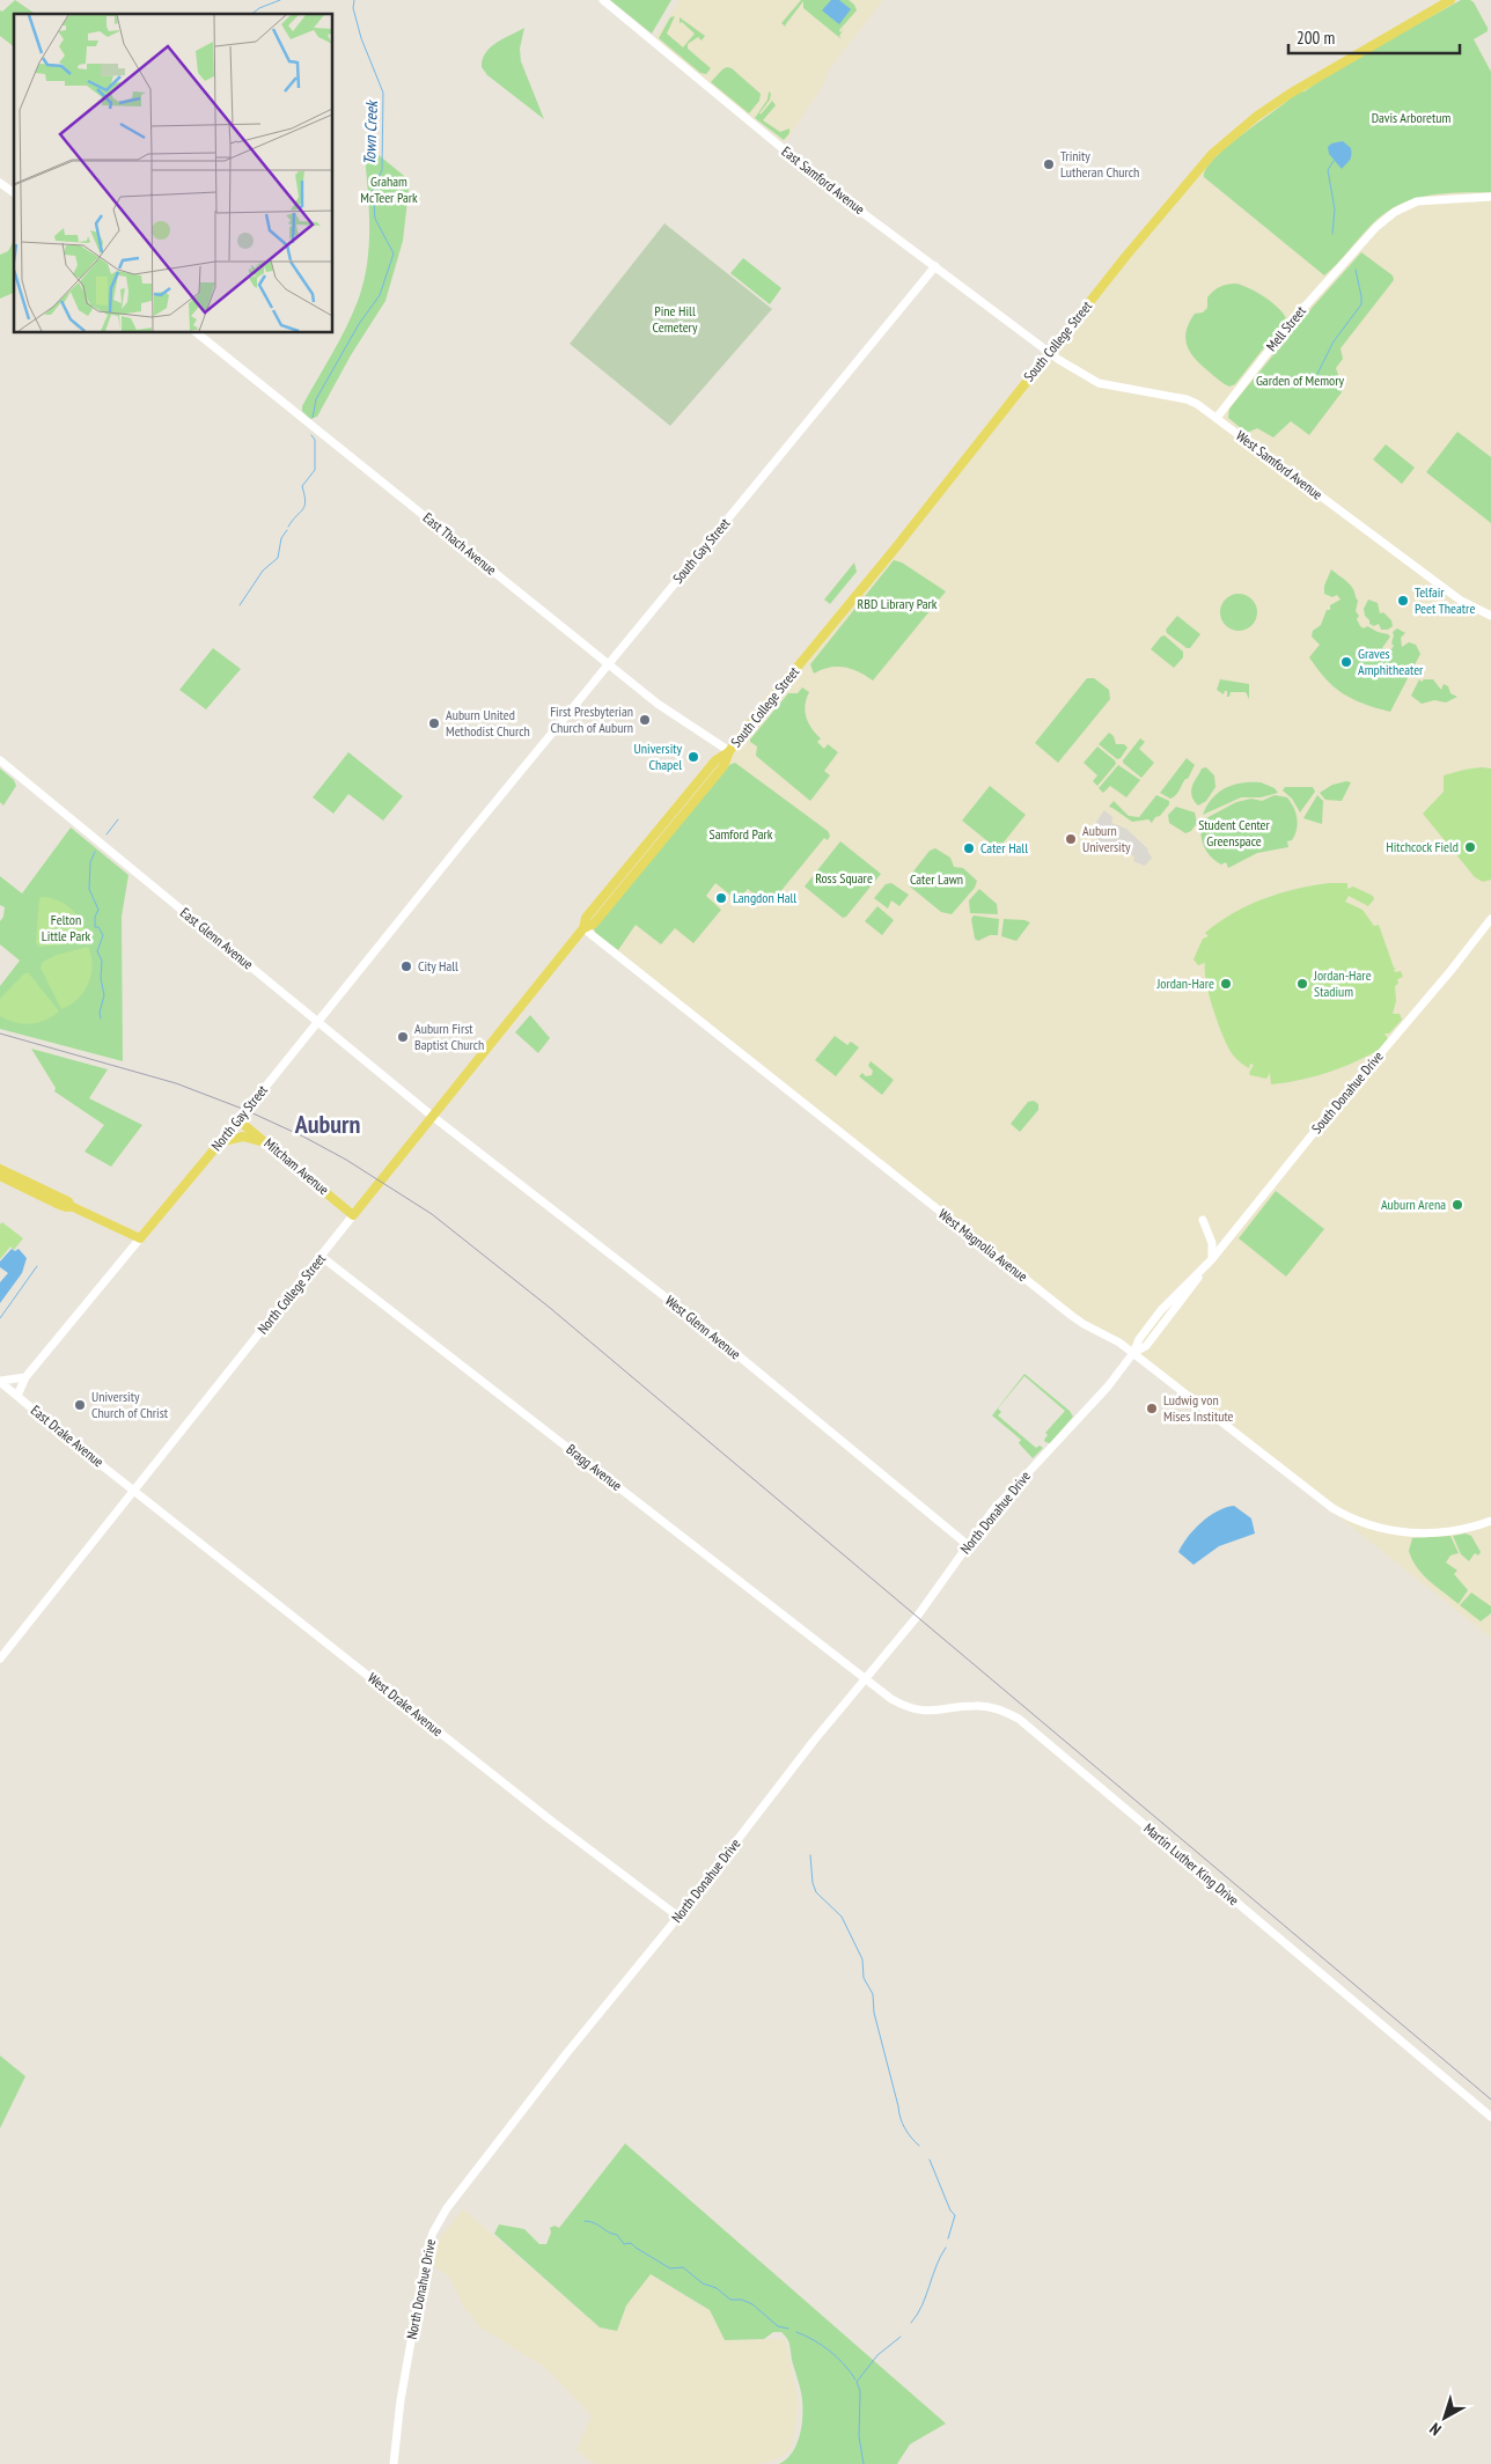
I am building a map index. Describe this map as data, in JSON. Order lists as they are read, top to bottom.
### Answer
{
  "streets": {
    "main road": [
      "South College Street",
      "North Gay Street",
      "Mitcham Avenue",
      "North College Street"
    ],
    "street": [
      "East Samford Avenue",
      "Mell Street",
      "West Samford Avenue",
      "East Thach Avenue",
      "South Gay Street",
      "East Glenn Avenue",
      "South Donahue Drive",
      "West Magnolia Avenue",
      "West Glenn Avenue",
      "East Drake Avenue",
      "Bragg Avenue",
      "North Donahue Drive",
      "West Drake Avenue",
      "Martin Luther King Drive"
    ]
  },
  "crossings": [
    ["East Samford Avenue", "South College Street"],
    ["East Samford Avenue", "West Samford Avenue"],
    ["East Samford Avenue", "South Gay Street"],
    ["Mell Street", "West Samford Avenue"],
    ["South College Street", "West Samford Avenue"],
    ["South College Street", "East Thach Avenue"],
    ["South College Street", "West Magnolia Avenue"],
    ["South College Street", "North College Street"],
    ["East Thach Avenue", "South Gay Street"],
    ["South Gay Street", "North Gay Street"],
    ["East Glenn Avenue", "North Gay Street"],
    ["East Glenn Avenue", "North College Street"],
    ["East Glenn Avenue", "West Glenn Avenue"],
    ["South Donahue Drive", "West Magnolia Avenue"],
    ["South Donahue Drive", "North Donahue Drive"],
    ["North Gay Street", "Mitcham Avenue"],
    ["North Gay Street", "East Drake Avenue"],
    ["Mitcham Avenue", "North College Street"],
    ["West Magnolia Avenue", "North College Street"],
    ["West Magnolia Avenue", "North Donahue Drive"],
    ["North College Street", "West Glenn Avenue"],
    ["North College Street", "East Drake Avenue"],
    ["North College Street", "Bragg Avenue"],
    ["North College Street", "West Drake Avenue"],
    ["West Glenn Avenue", "North Donahue Drive"],
    ["East Drake Avenue", "West Drake Avenue"],
    ["Bragg Avenue", "North Donahue Drive"],
    ["Bragg Avenue", "Martin Luther King Drive"],
    ["North Donahue Drive", "West Drake Avenue"],
    ["North Donahue Drive", "Martin Luther King Drive"]
  ],
  "districts": ["Auburn"],
  "water": ["Town Creek"],
  "parks": [
    "Davis Arboretum",
    "Graham McTeer Park",
    "Pine Hill Cemetery",
    "Garden of Memory",
    "RBD Library Park",
    "Student Center Greenspace",
    "Samford Park",
    "Ross Square",
    "Cater Lawn",
    "Felton Little Park"
  ],
  "places": [
    "Trinity Lutheran Church",
    "Telfair Peet Theatre",
    "Graves Amphitheater",
    "First Presbyterian Church of Auburn",
    "Auburn United Methodist Church",
    "University Chapel",
    "Auburn University",
    "Hitchcock Field",
    "Cater Hall",
    "Langdon Hall",
    "City Hall",
    "Jordan-Hare",
    "Jordan-Hare Stadium",
    "Auburn First Baptist Church",
    "Auburn Arena",
    "University Church of Christ",
    "Ludwig von Mises Institute"
  ],
  "scale_bar": "200 m",
  "north": "bottom left"
}
